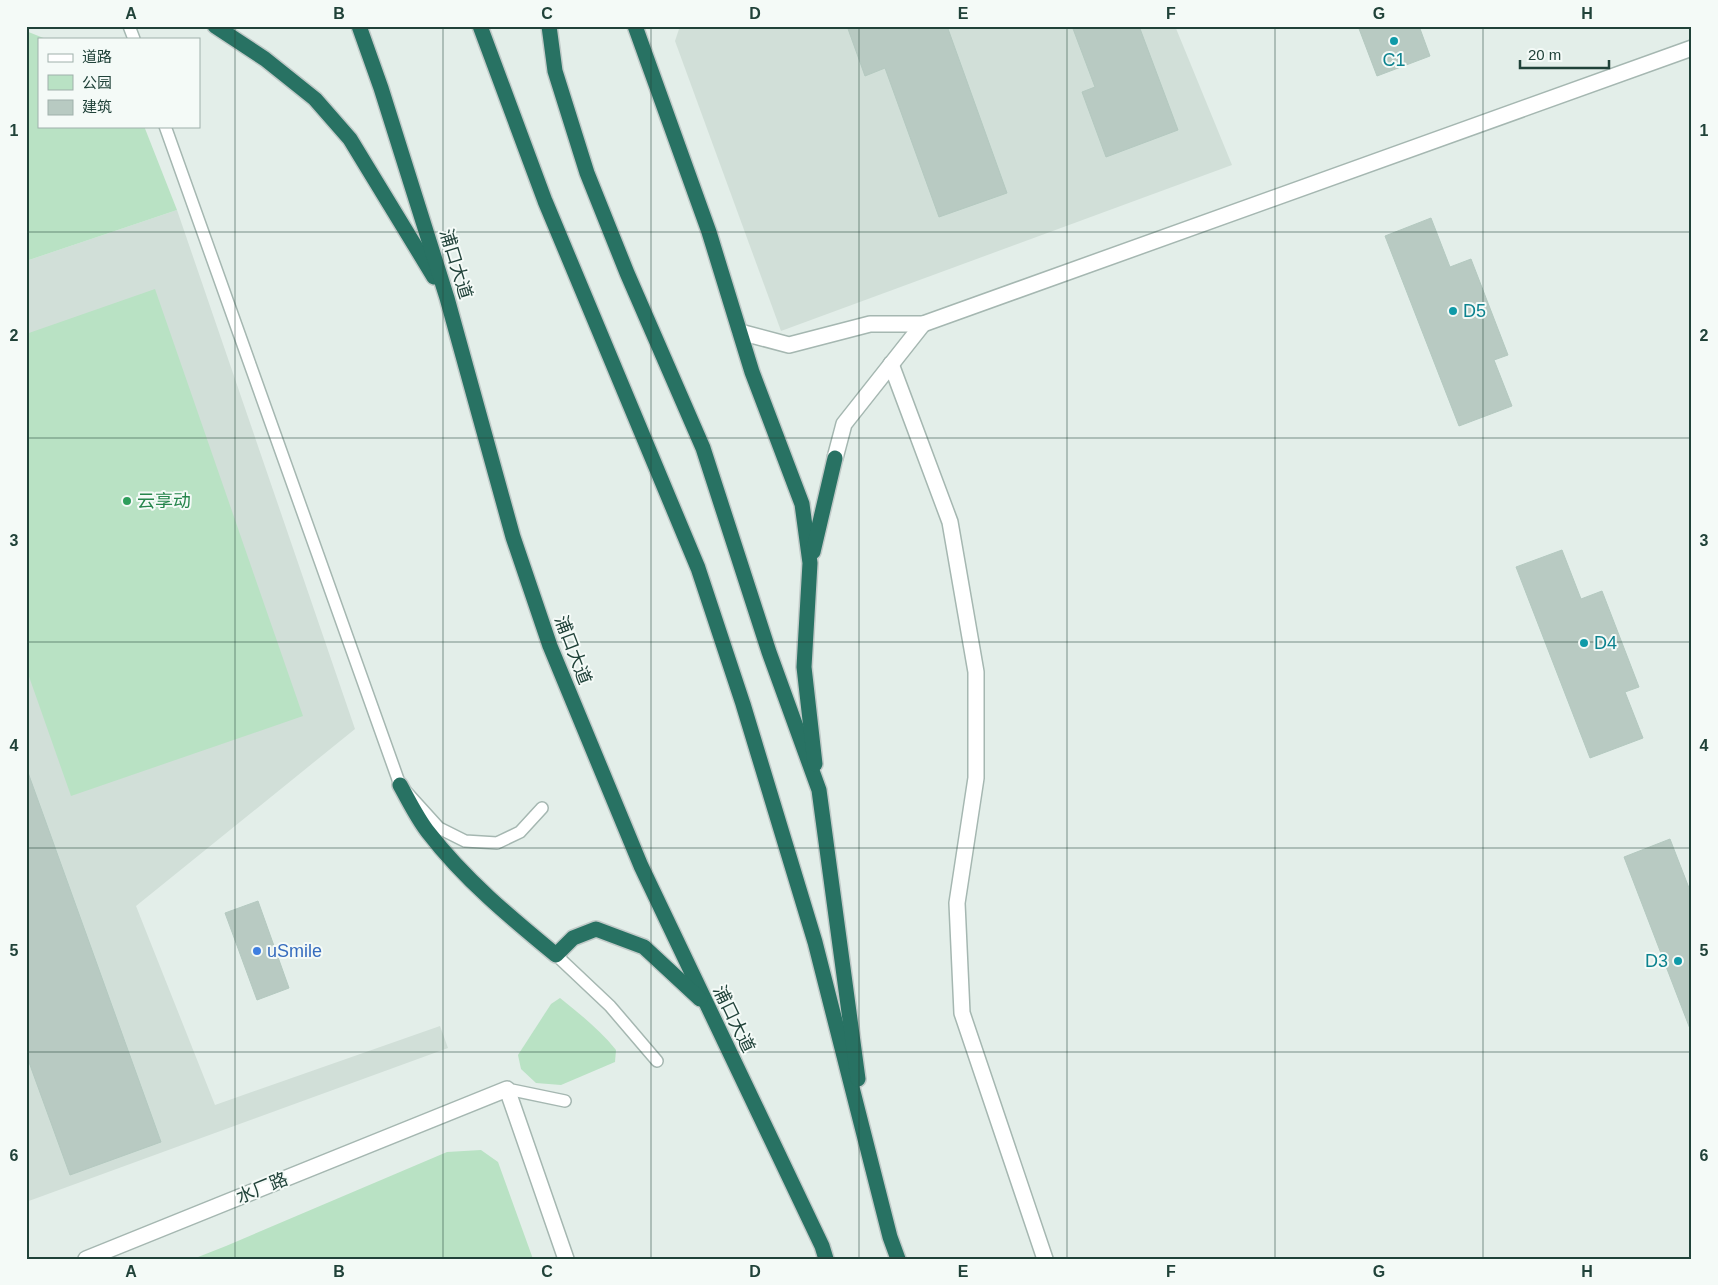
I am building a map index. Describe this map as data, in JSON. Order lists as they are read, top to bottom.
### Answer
{
  "streets": {
    "highway": ["浦口大道"],
    "street": ["水厂路"]
  },
  "places": [
    "C1",
    "D5",
    "云享动",
    "D4",
    "uSmile",
    "D3"
  ],
  "legend": ["道路", "公园", "建筑"],
  "scale_bar": "20 m",
  "grid": {
    "columns": [
      "A",
      "B",
      "C",
      "D",
      "E",
      "F",
      "G",
      "H"
    ],
    "rows": [
      "1",
      "2",
      "3",
      "4",
      "5",
      "6"
    ]
  }
}
